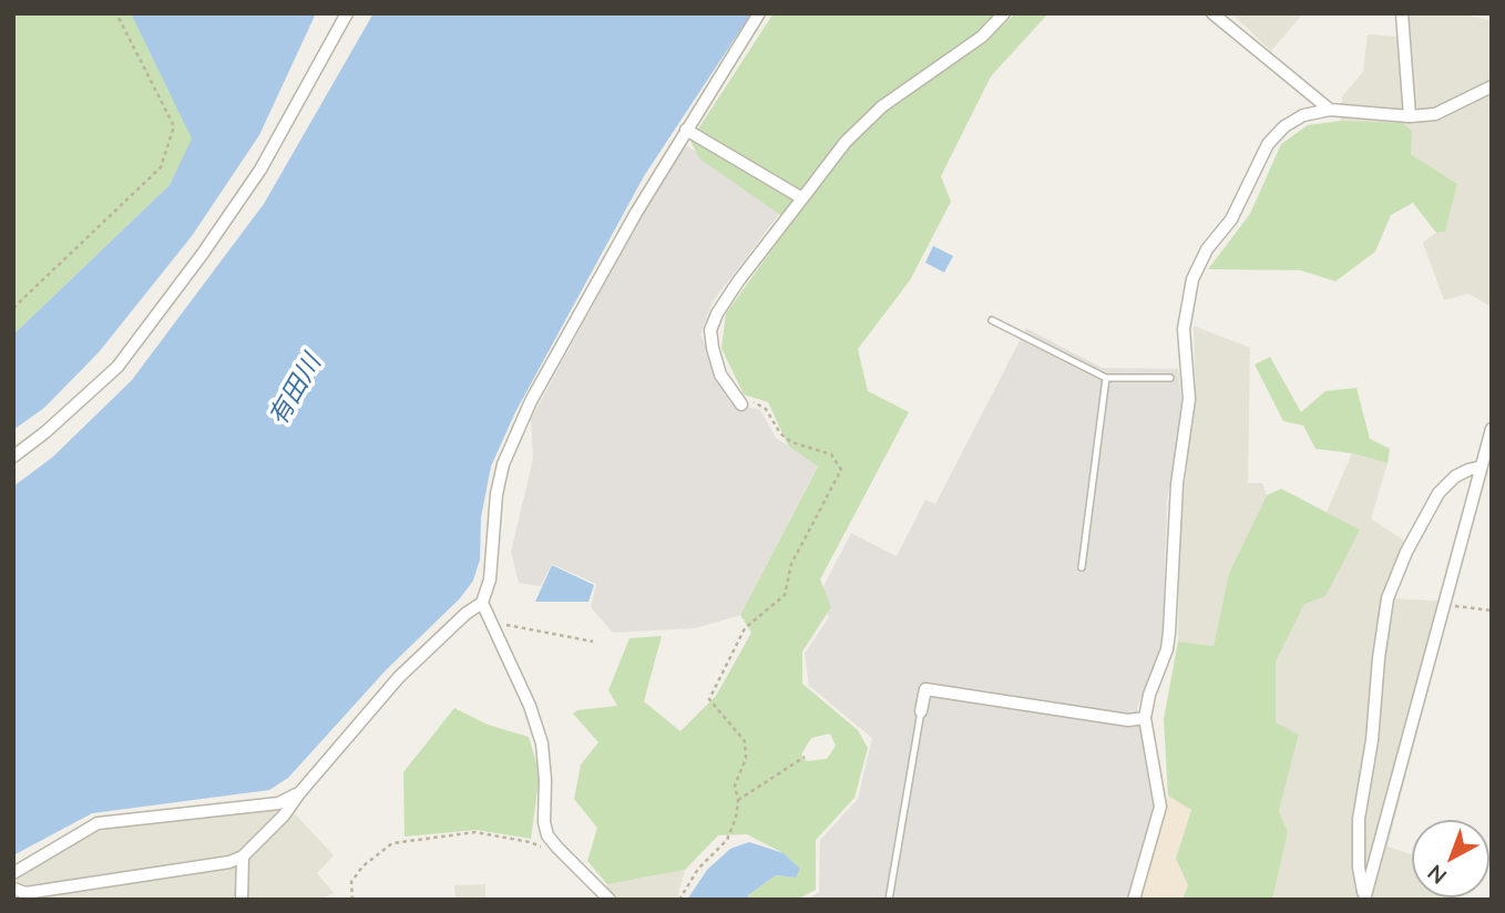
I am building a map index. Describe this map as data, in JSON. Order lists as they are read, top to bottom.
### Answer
{
  "water": ["有田川"],
  "north": "bottom left"
}
